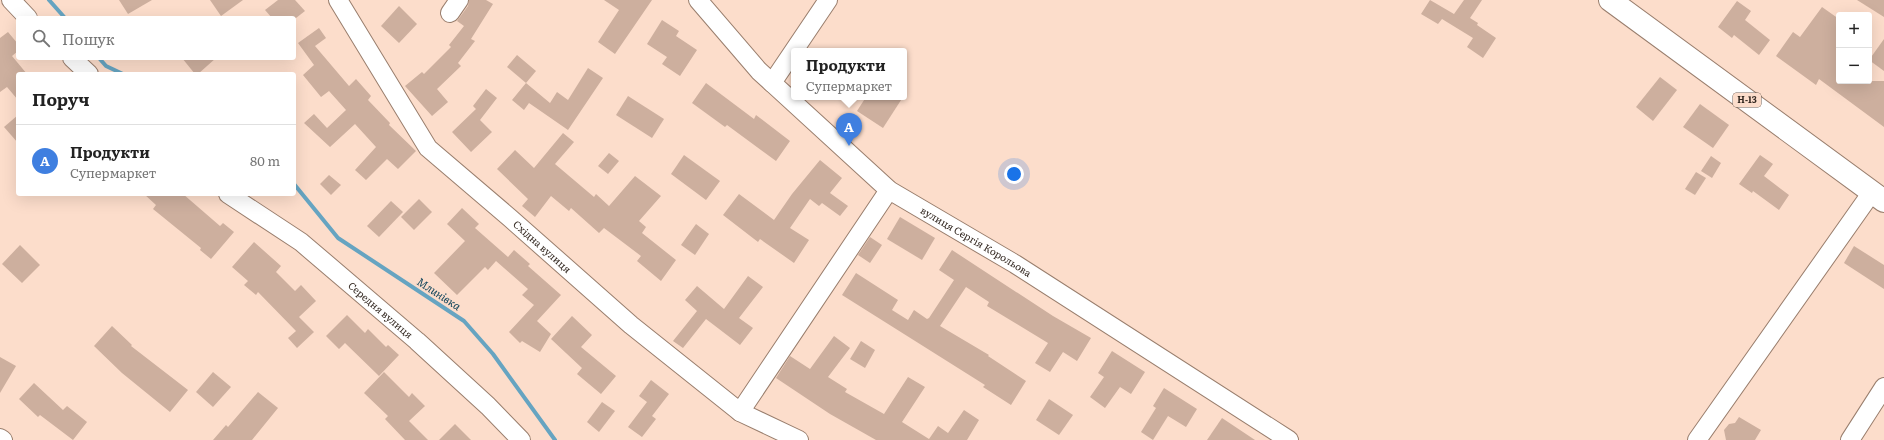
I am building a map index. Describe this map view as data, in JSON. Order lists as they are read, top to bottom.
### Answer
{
  "streets": {
    "main road": ["Н-13"],
    "street": ["вулиця Сергія Корольова", "Східна вулиця", "Середня вулиця"]
  },
  "water": ["Млинівка"],
  "page": {
    "map_buttons": ["+", "−"],
    "search": "Пошук",
    "popup": ["Продукти", "Супермаркет"],
    "heading": "Поруч",
    "pins": "A",
    "list": [
      {
        "mark": "A",
        "name": "Продукти",
        "note": "Супермаркет",
        "value": "80 m"
      }
    ]
  }
}
